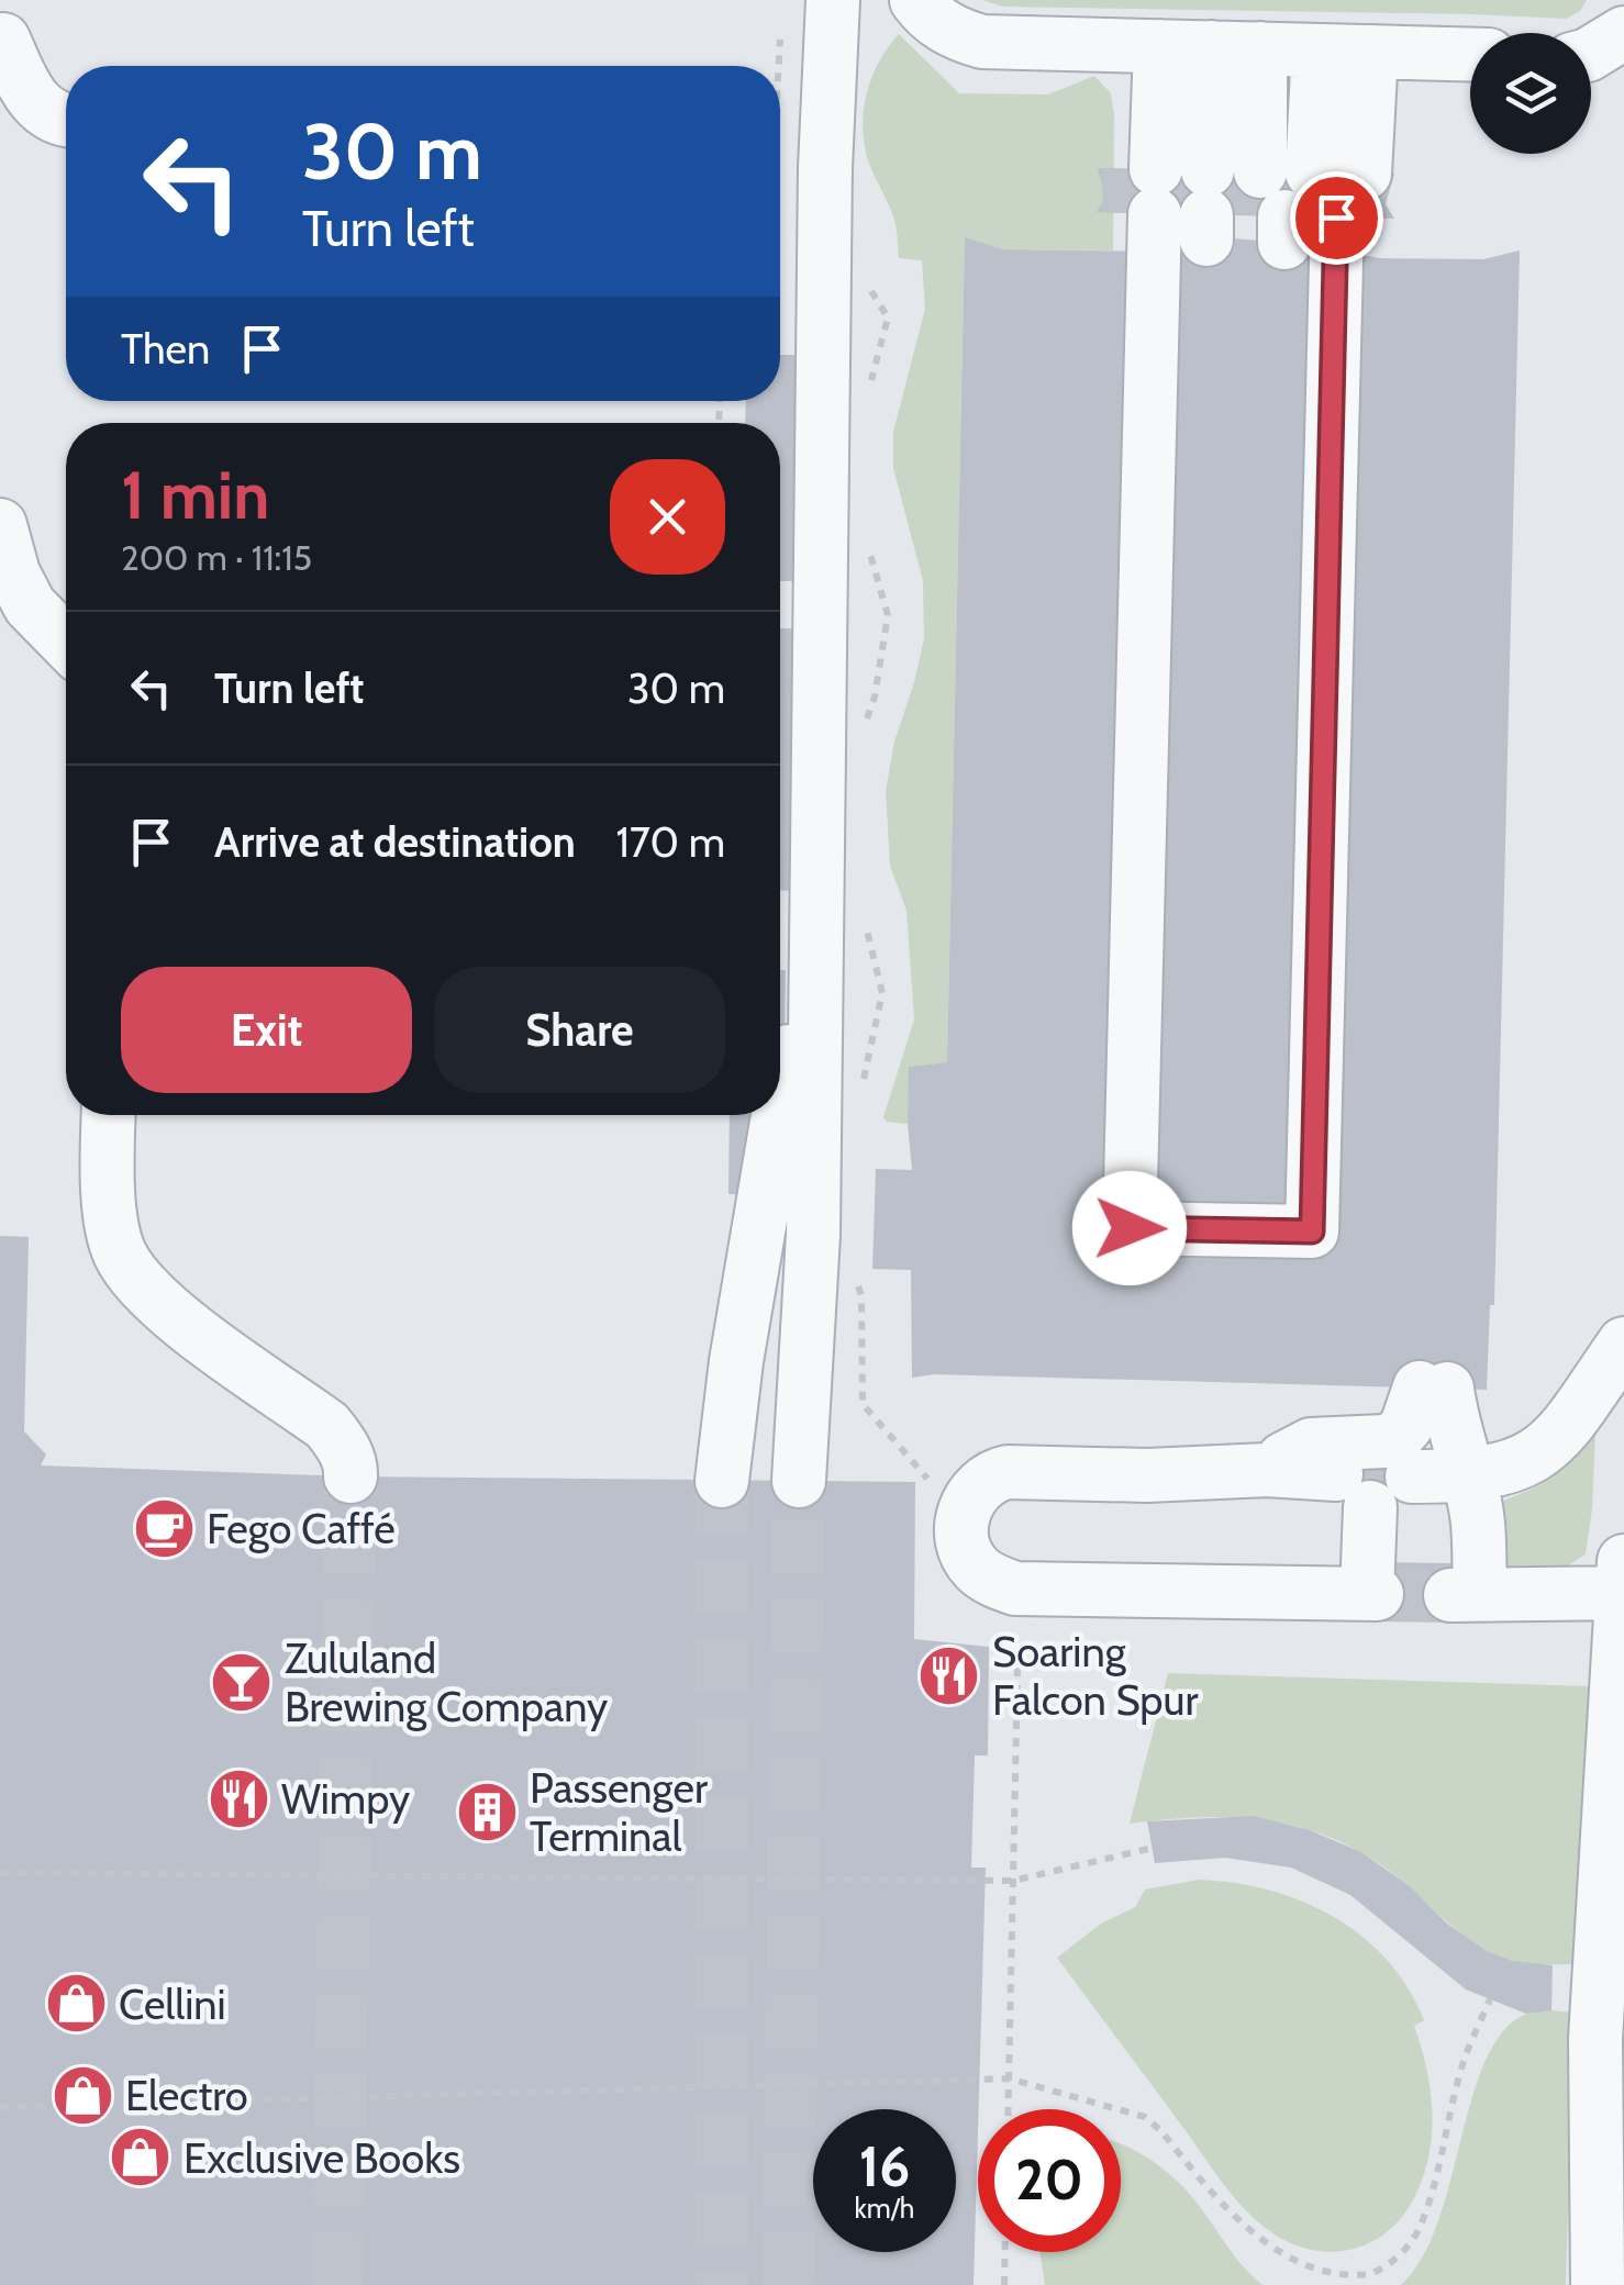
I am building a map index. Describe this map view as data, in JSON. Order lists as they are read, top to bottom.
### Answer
{
  "places": {
    "cafe": ["Fego Caffé"],
    "restaurant": ["Soaring Falcon Spur", "Wimpy"],
    "bar": ["Zululand Brewing Company"],
    "building": ["Passenger Terminal"],
    "shop": ["Cellini", "Electro", "Exclusive Books"]
  },
  "page": {
    "turn": ["30 m", "Turn left"],
    "then": "Then",
    "heading": ["1 min", "200 m · 11:15"],
    "list": [
      {
        "name": "Turn left",
        "value": "30 m"
      },
      {
        "name": "Arrive at destination",
        "value": "170 m"
      }
    ],
    "buttons": ["Exit", "Share"],
    "speed": "16 km/h",
    "limit": "20"
  }
}
